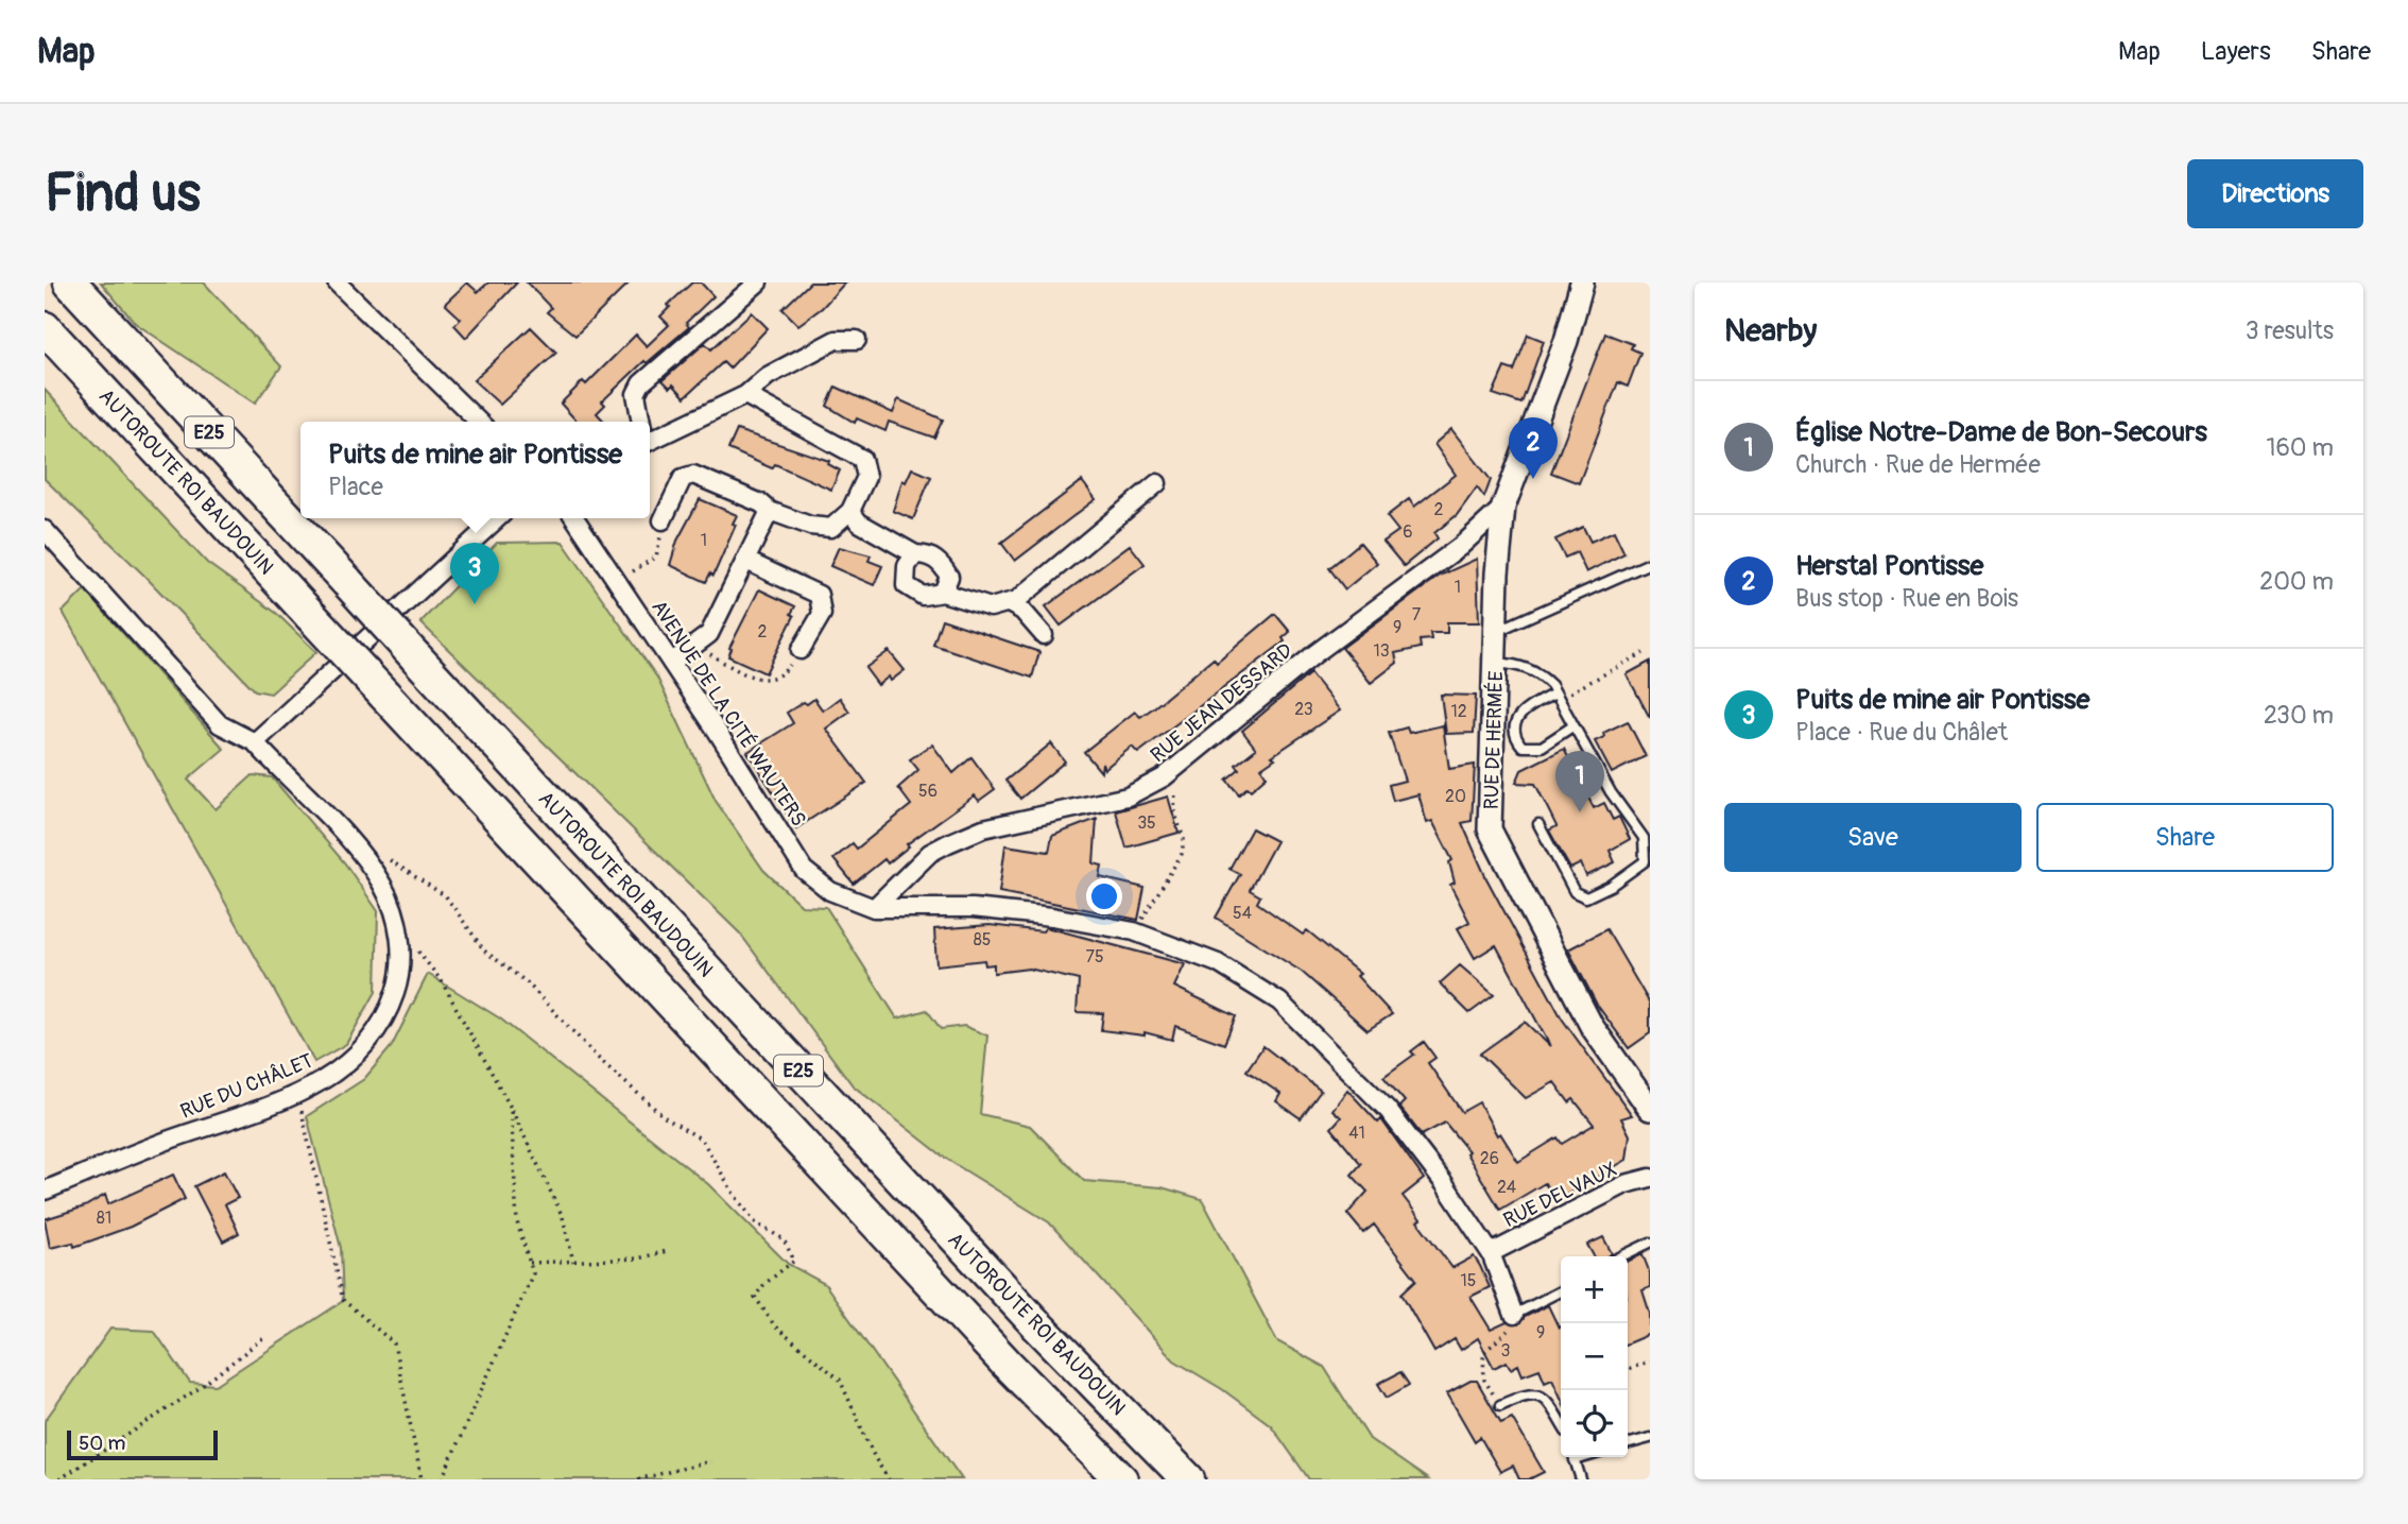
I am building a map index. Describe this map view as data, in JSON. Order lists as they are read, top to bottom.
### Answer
{
  "streets": {
    "highway": ["E25", "AUTOROUTE ROI BAUDOUIN"],
    "street": [
      "RUE JEAN DESSARD",
      "AVENUE DE LA CITÉ WAUTERS",
      "RUE DE HERMÉE",
      "RUE DU CHÂLET",
      "RUE DELVAUX"
    ]
  },
  "crossings": [
    ["RUE JEAN DESSARD", "AVENUE DE LA CITÉ WAUTERS"],
    ["RUE JEAN DESSARD", "RUE DE HERMÉE"]
  ],
  "house_numbers": [
    "2",
    "6",
    "1",
    "1",
    "7",
    "9",
    "2",
    "13",
    "23",
    "12",
    "56",
    "20",
    "35",
    "54",
    "85",
    "75",
    "41",
    "26",
    "24",
    "81",
    "15",
    "9",
    "3"
  ],
  "scale_bar": "50 m",
  "page": {
    "header": "Map",
    "nav": ["Map", "Layers", "Share"],
    "buttons": [
      "Directions",
      ["Save", "Share"]
    ],
    "title": "Find us",
    "heading": ["Nearby", "3 results"],
    "list": [
      {
        "mark": "1",
        "name": "Église Notre-Dame de Bon-Secours",
        "note": "Church · Rue de Hermée",
        "value": "160 m"
      },
      {
        "mark": "2",
        "name": "Herstal Pontisse",
        "note": "Bus stop · Rue en Bois",
        "value": "200 m"
      },
      {
        "mark": "3",
        "name": "Puits de mine air Pontisse",
        "note": "Place · Rue du Châlet",
        "value": "230 m"
      }
    ],
    "pins": ["2", "3", "1"],
    "popup": ["Puits de mine air Pontisse", "Place"],
    "map_buttons": ["+", "−"],
    "scale": "50 m"
  }
}
